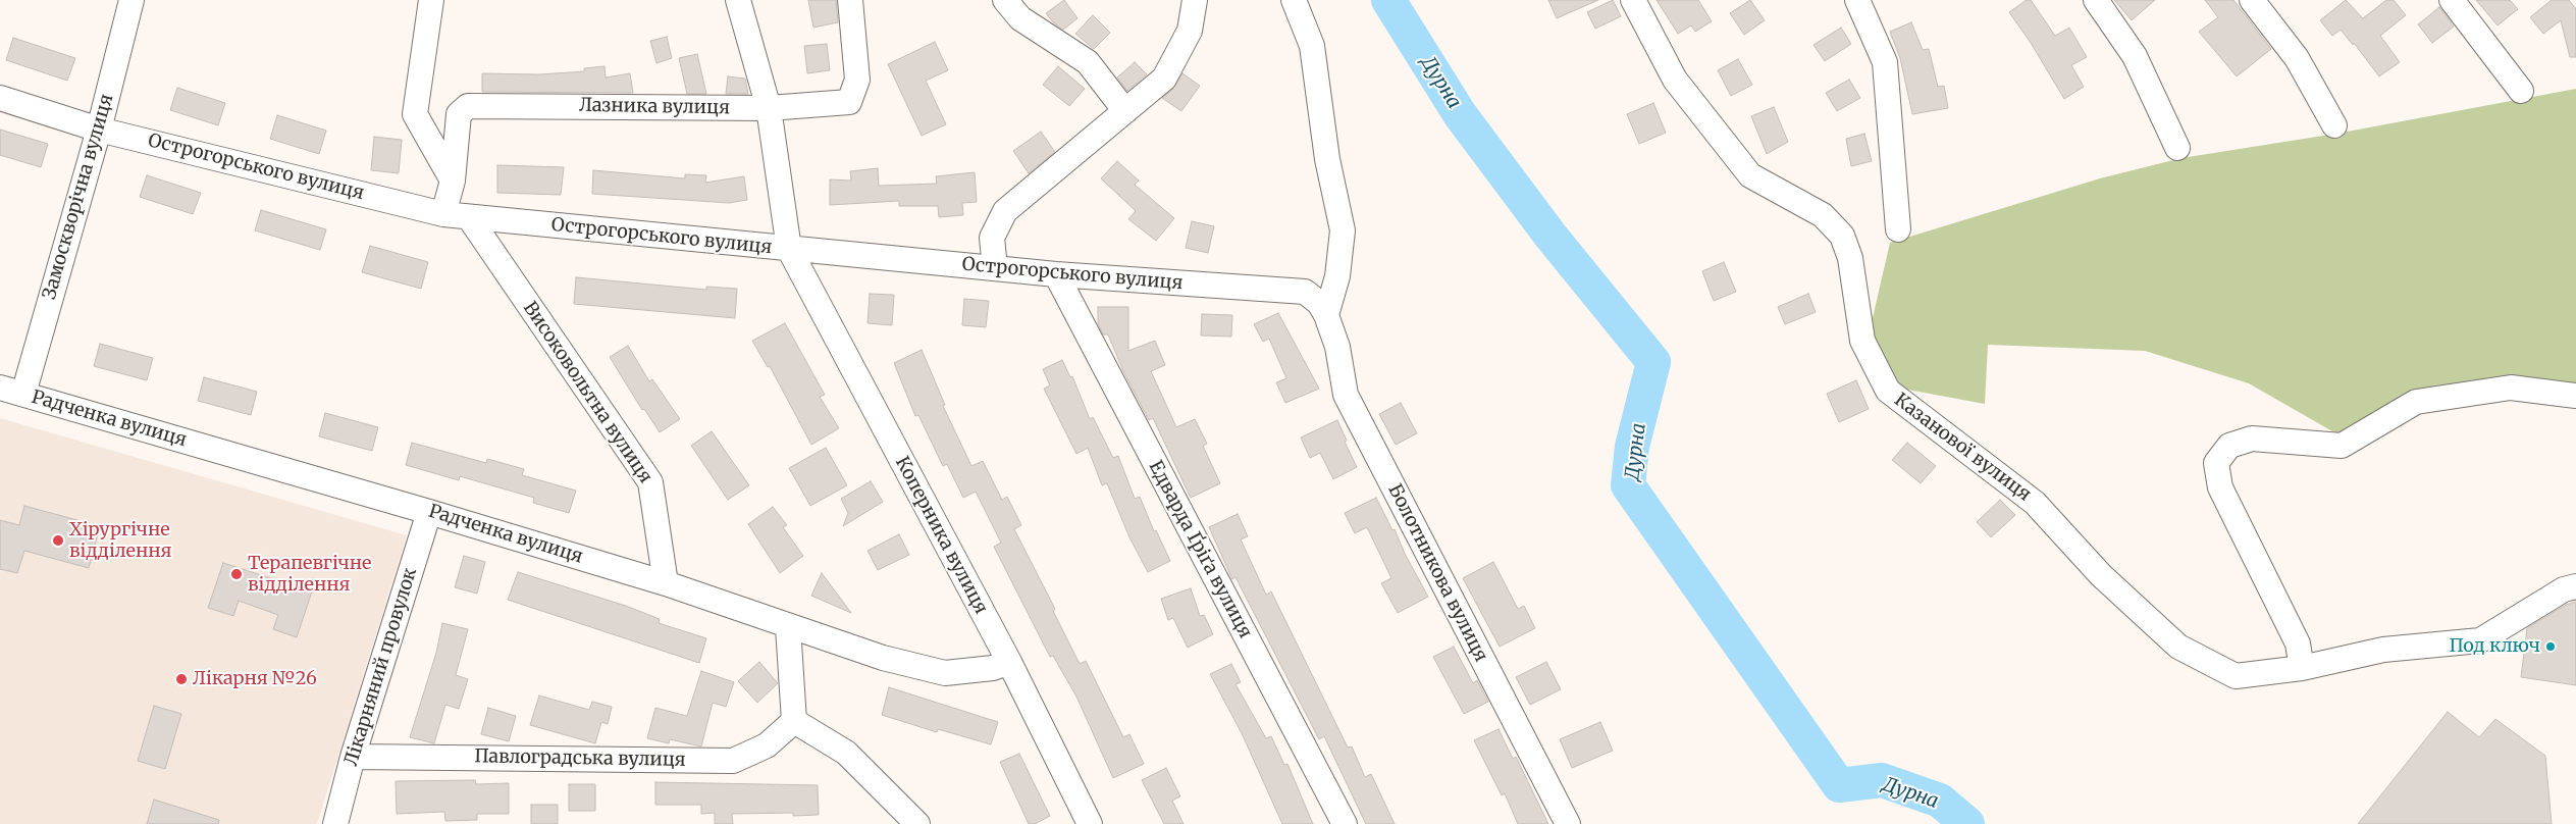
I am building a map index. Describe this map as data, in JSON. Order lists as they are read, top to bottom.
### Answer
{
  "streets": {
    "street": [
      "Лазника вулиця",
      "Острогорського вулиця",
      "Замоскворічна вулиця",
      "Високовольтна вулиця",
      "Радченка вулиця",
      "Казанової вулиця",
      "Коперника вулиця",
      "Едварда Ґріґа вулиця",
      "Болотникова вулиця",
      "Лікарняний провулок",
      "Павлоградська вулиця"
    ]
  },
  "crossings": [
    ["Лазника вулиця", "Острогорського вулиця"],
    ["Лазника вулиця", "Коперника вулиця"],
    ["Острогорського вулиця", "Замоскворічна вулиця"],
    ["Острогорського вулиця", "Високовольтна вулиця"],
    ["Острогорського вулиця", "Коперника вулиця"],
    ["Острогорського вулиця", "Едварда Ґріґа вулиця"],
    ["Острогорського вулиця", "Болотникова вулиця"],
    ["Замоскворічна вулиця", "Радченка вулиця"],
    ["Високовольтна вулиця", "Радченка вулиця"],
    ["Радченка вулиця", "Коперника вулиця"],
    ["Радченка вулиця", "Лікарняний провулок"],
    ["Лікарняний провулок", "Павлоградська вулиця"]
  ],
  "water": ["Дурна"],
  "places": [
    "Хірургічне відділення",
    "Терапевгічне відділення",
    "Под ключ",
    "Лікарня №26"
  ]
}
